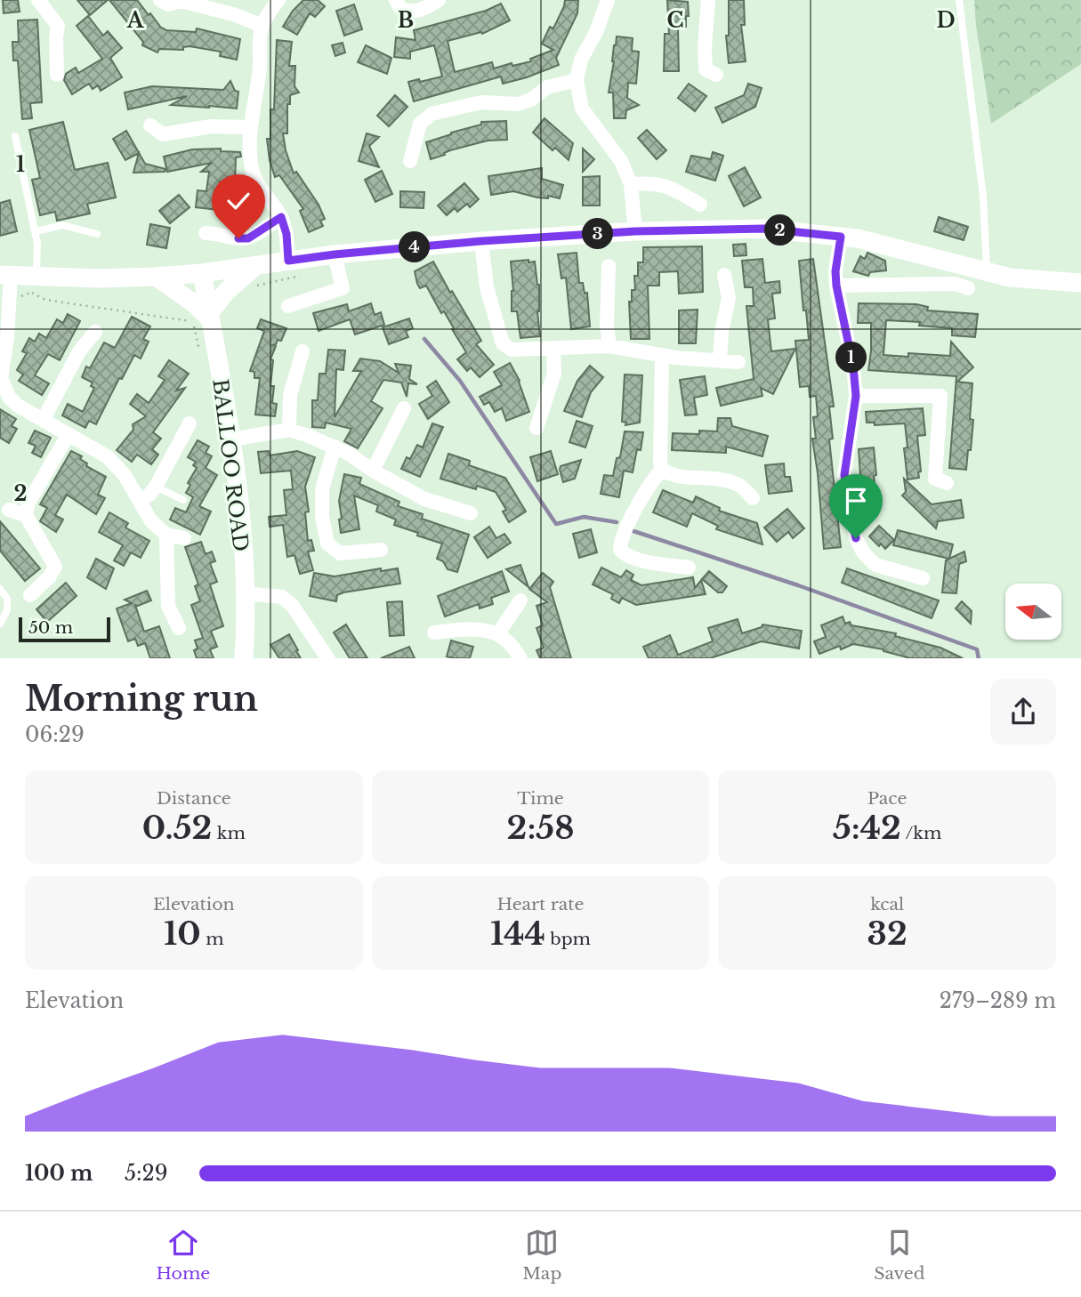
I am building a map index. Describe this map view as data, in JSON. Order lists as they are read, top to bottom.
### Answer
{
  "streets": {
    "street": ["BALLOO ROAD"]
  },
  "scale_bar": "50 m",
  "north": "left",
  "page": {
    "pins": [
      "2",
      "3",
      "4",
      "1"
    ],
    "scale": "50 m",
    "heading": ["Morning run", "06:29"],
    "stats": [
      ["Distance", "0.52 km"],
      ["Time", "2:58"],
      ["Pace", "5:42 /km"],
      ["Elevation", "10 m"],
      ["Heart rate", "144 bpm"],
      ["kcal", "32"]
    ],
    "chart": ["Elevation", "279–289 m"],
    "list": [
      {
        "name": "100 m",
        "note": "5:29"
      }
    ],
    "tabs": ["Home", "Map", "Saved"]
  },
  "grid": {
    "columns": [
      "A",
      "B",
      "C",
      "D"
    ],
    "rows": ["1", "2"]
  }
}
